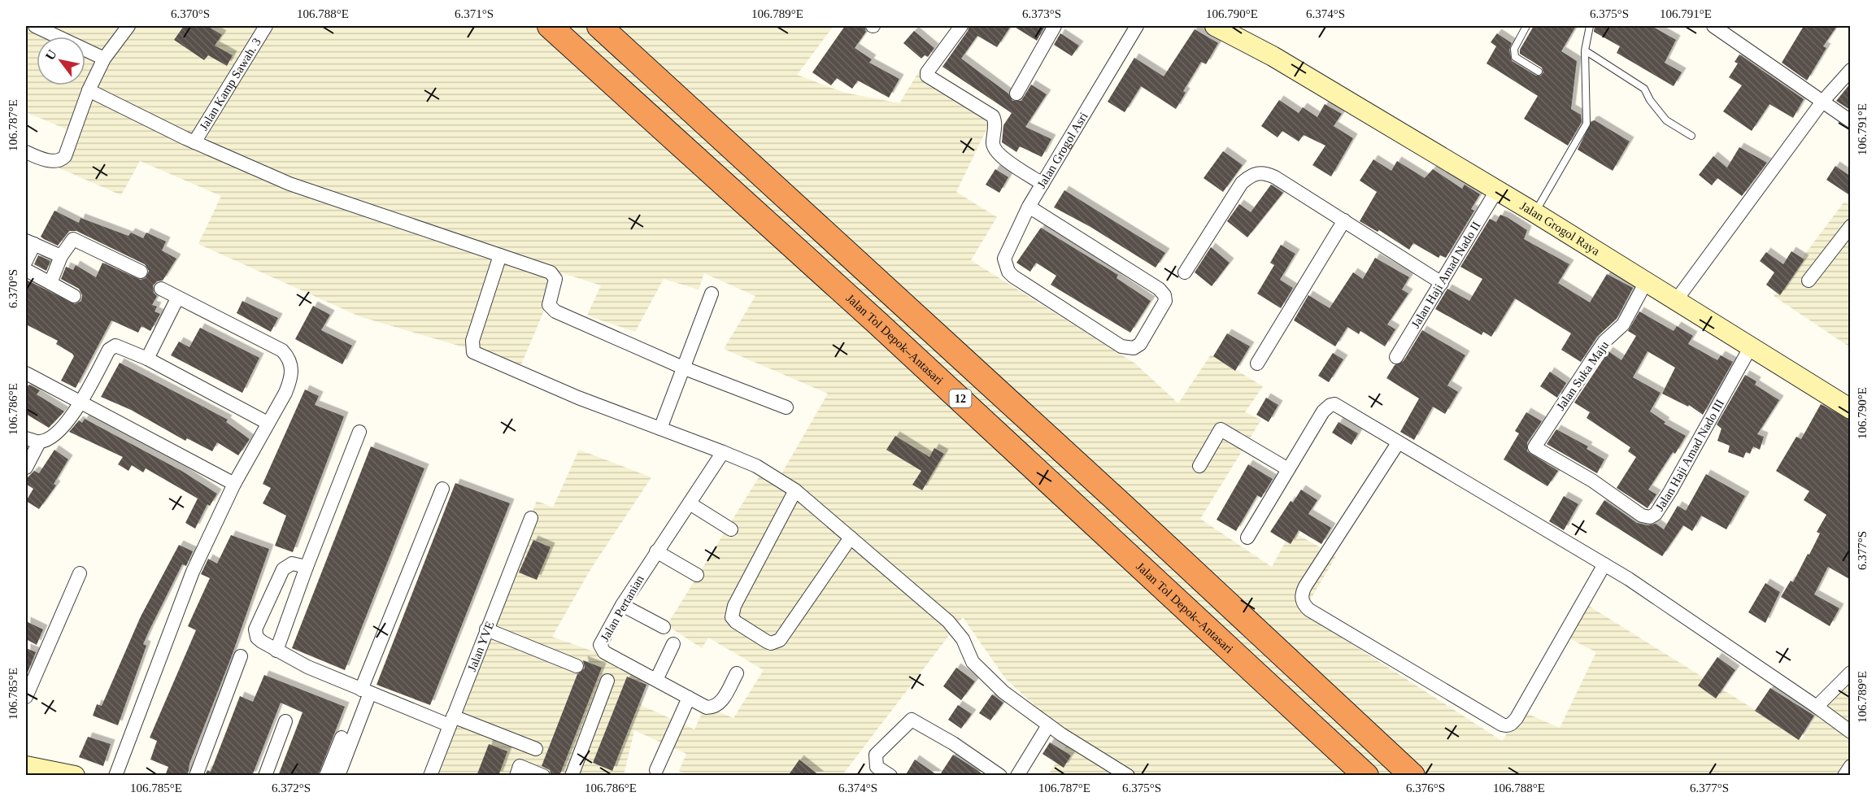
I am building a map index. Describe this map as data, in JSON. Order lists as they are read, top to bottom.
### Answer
{
  "streets": {
    "highway": ["Jalan Tol Depok–Antasari", "12"],
    "street": [
      "Jalan Kamp Sawah. 3",
      "Jalan Grogol Asri",
      "Jalan Grogol Raya",
      "Jalan Haji Amad Nado II",
      "Jalan Suka Maju",
      "Jalan Haji Amad Nado III",
      "Jalan Pertanian",
      "Jalan YVE"
    ]
  },
  "crossings": [
    ["Jalan Grogol Raya", "Jalan Haji Amad Nado II"],
    ["Jalan Grogol Raya", "Jalan Suka Maju"],
    ["Jalan Grogol Raya", "Jalan Haji Amad Nado III"],
    ["Jalan Suka Maju", "Jalan Haji Amad Nado III"]
  ],
  "north": "top left",
  "coordinates": [
    "6.370°S",
    "106.788°E",
    "6.371°S",
    "106.789°E",
    "6.373°S",
    "106.790°E",
    "6.374°S",
    "6.375°S",
    "106.791°E",
    "106.787°E",
    "106.786°E",
    "6.377°S",
    "106.785°E",
    "6.372°S",
    "6.376°S"
  ]
}
